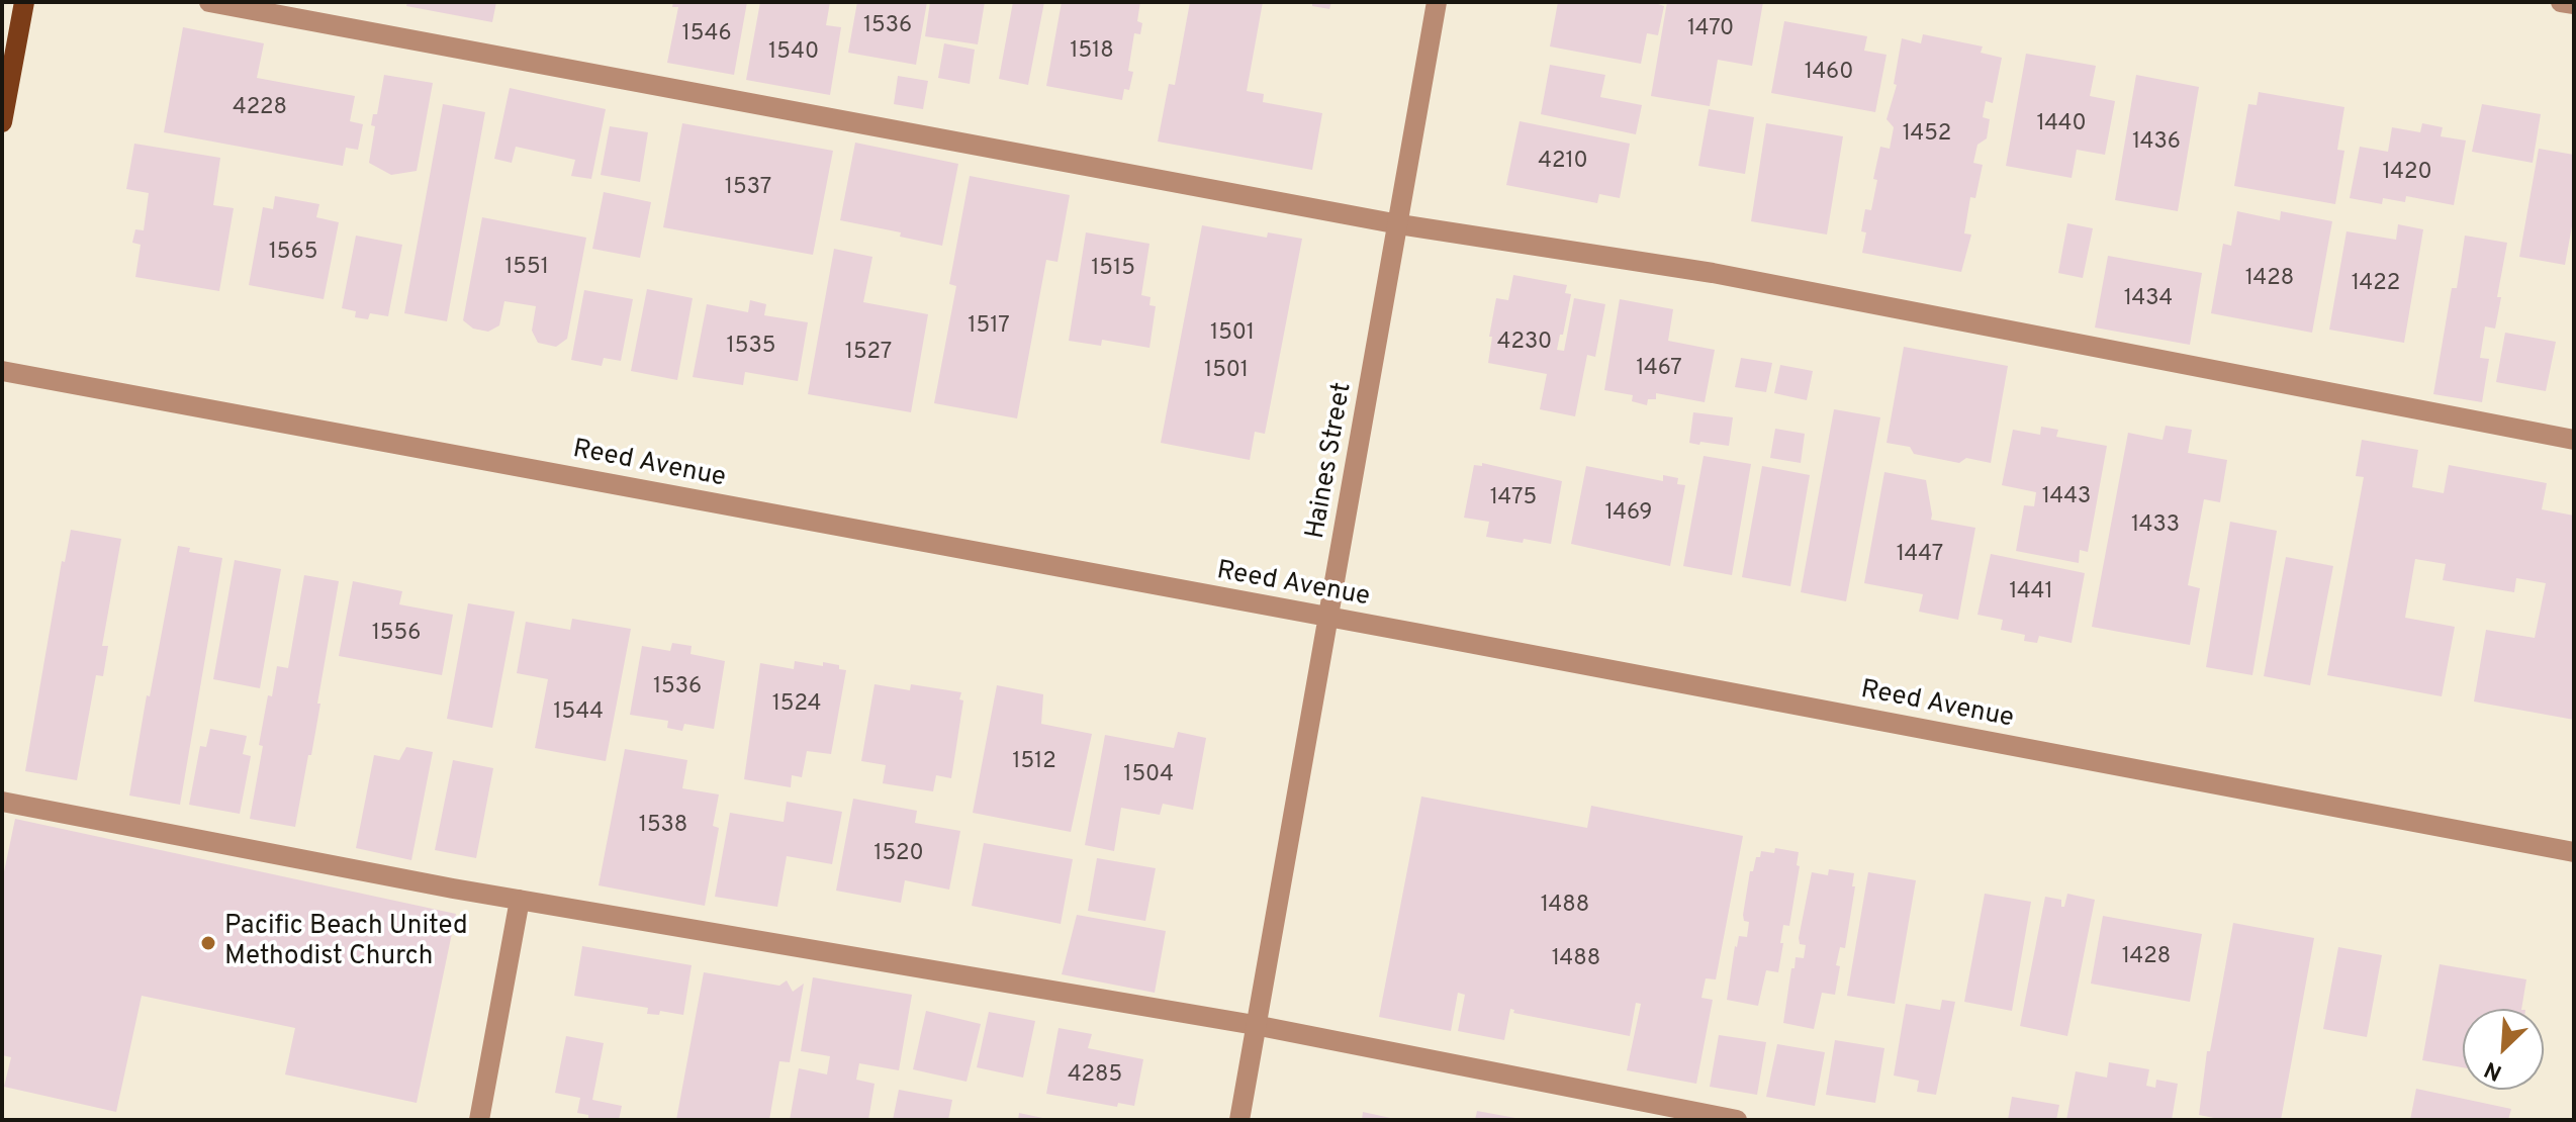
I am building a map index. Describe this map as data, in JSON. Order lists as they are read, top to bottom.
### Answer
{
  "streets": {
    "street": ["Haines Street", "Reed Avenue"]
  },
  "crossings": [
    ["Haines Street", "Reed Avenue"]
  ],
  "places": ["Pacific Beach United Methodist Church"],
  "house_numbers": [
    "1536",
    "1470",
    "1546",
    "1518",
    "1540",
    "1460",
    "4228",
    "1440",
    "1452",
    "1436",
    "4210",
    "1420",
    "1537",
    "1565",
    "1551",
    "1515",
    "1428",
    "1422",
    "1434",
    "1517",
    "1501",
    "4230",
    "1535",
    "1527",
    "1467",
    "1501",
    "1443",
    "1475",
    "1469",
    "1433",
    "1447",
    "1441",
    "1556",
    "1536",
    "1524",
    "1544",
    "1512",
    "1504",
    "1538",
    "1520",
    "1488",
    "1428",
    "1488",
    "4285"
  ],
  "north": "bottom left"
}
